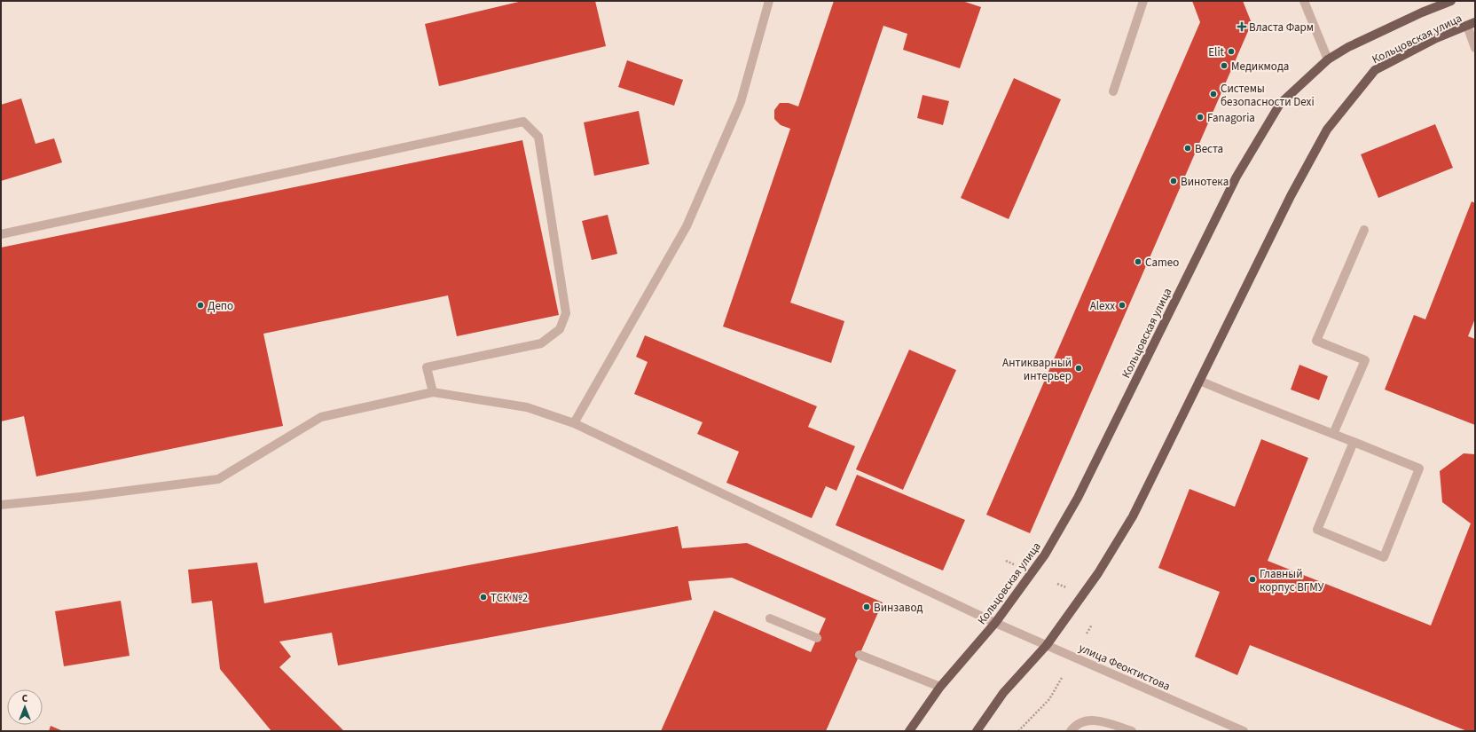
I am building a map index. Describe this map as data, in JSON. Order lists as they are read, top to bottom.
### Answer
{
  "streets": {
    "main road": ["Кольцовская улица"],
    "street": ["улица Феоктистова"]
  },
  "crossings": [
    ["Кольцовская улица", "улица Феоктистова"]
  ],
  "places": {
    "health": ["Власта Фарм"],
    "other": [
      "Elit",
      "Медикмода",
      "Системы безопасности Dexi",
      "Fanagoria",
      "Веста",
      "Винотека",
      "Cameo",
      "Депо",
      "Alexx",
      "Антикварный интерьер",
      "Главный корпус ВГМУ",
      "ТСК №2",
      "Винзавод"
    ]
  },
  "north": "top"
}
